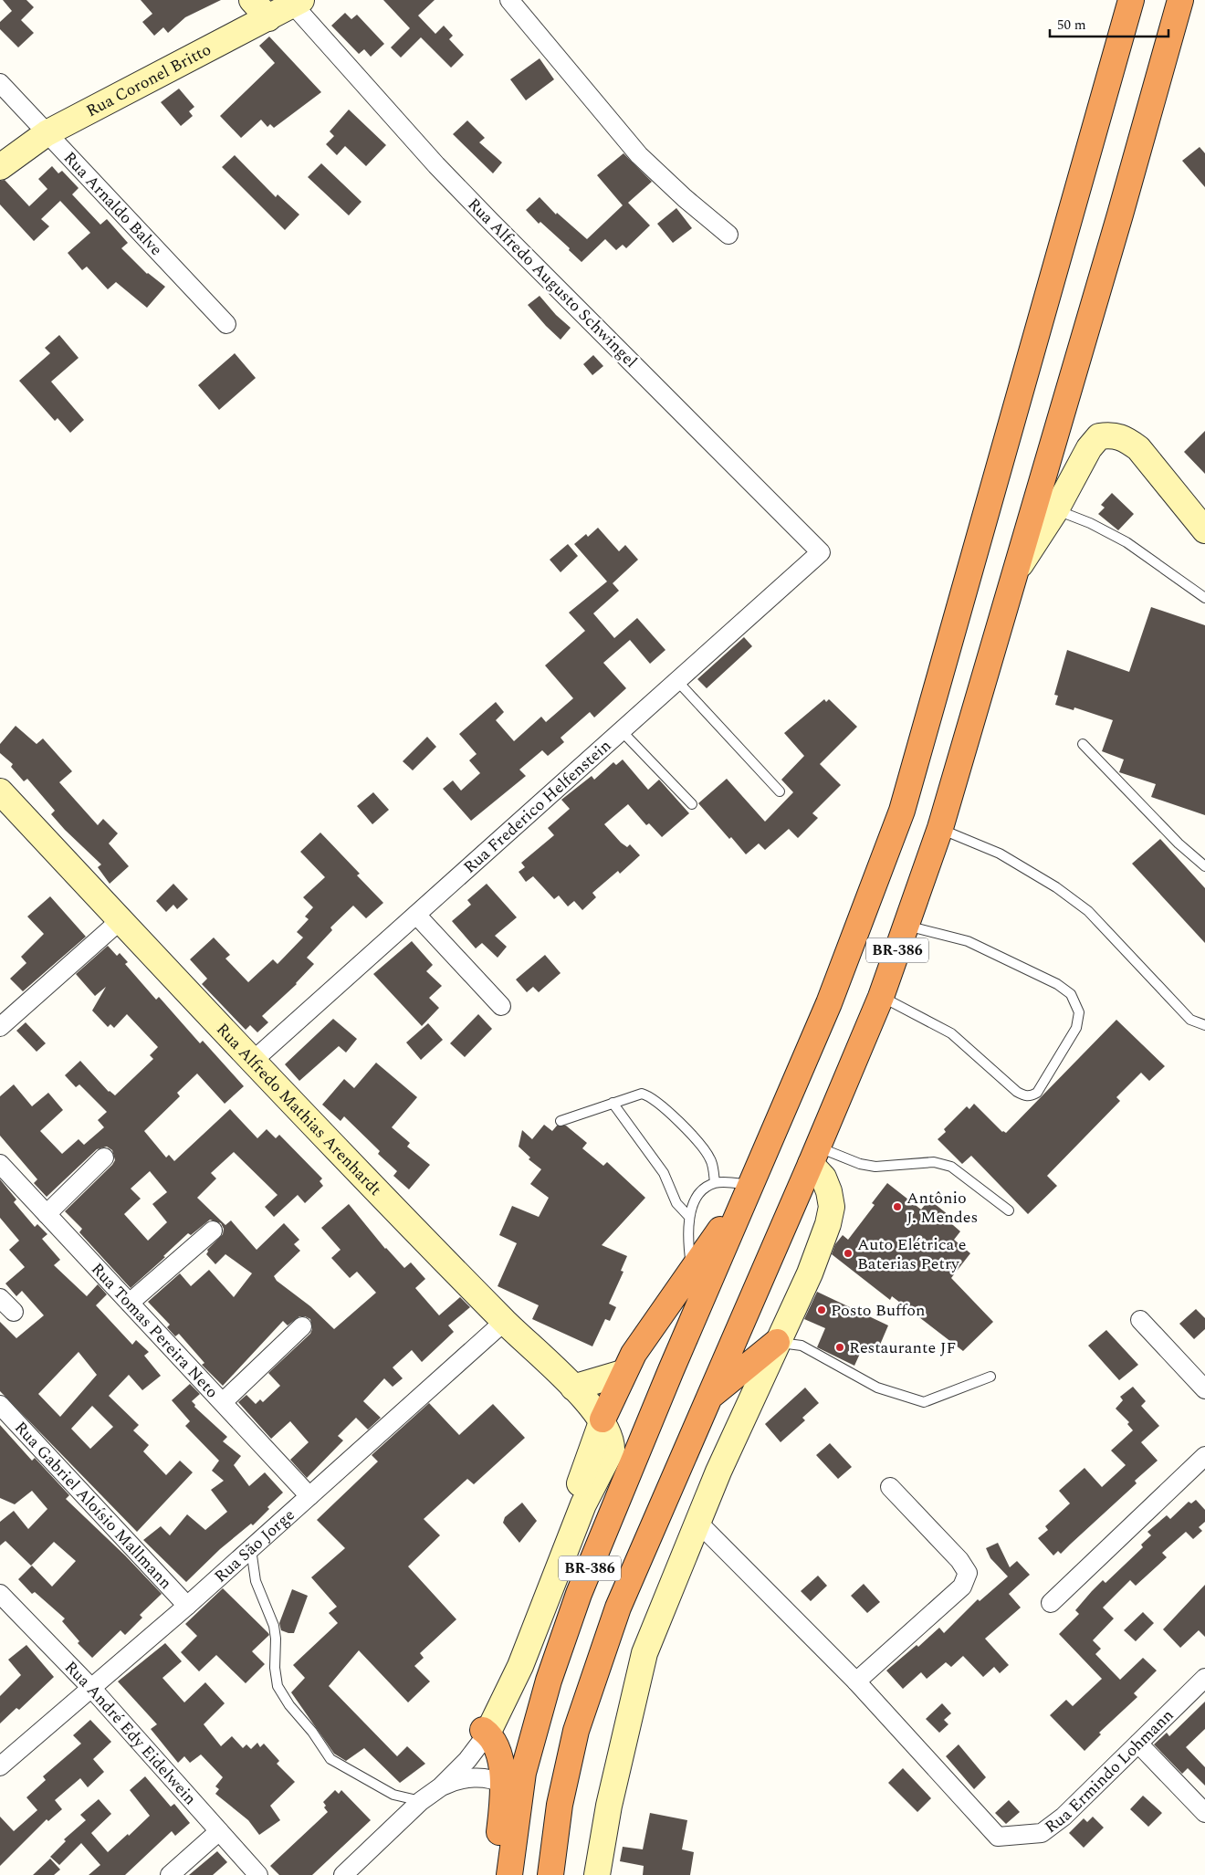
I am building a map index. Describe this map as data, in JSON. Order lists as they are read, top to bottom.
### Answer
{
  "streets": {
    "highway": ["BR-386"],
    "main road": ["Rua Coronel Britto", "Rua Alfredo Mathias Arenhardt"],
    "street": [
      "Rua Arnaldo Balve",
      "Rua Alfredo Augusto Schwingel",
      "Rua Frederico Helfenstein",
      "Rua Tomas Pereira Neto",
      "Rua Gabriel Aloísio Mallmann",
      "Rua São Jorge",
      "Rua André Edy Eidelwein",
      "Rua Ermindo Lohmann"
    ]
  },
  "crossings": [
    ["Rua Coronel Britto", "Rua Arnaldo Balve"],
    ["Rua Coronel Britto", "Rua Alfredo Augusto Schwingel"],
    ["Rua Alfredo Augusto Schwingel", "Rua Frederico Helfenstein"],
    ["Rua Frederico Helfenstein", "Rua Alfredo Mathias Arenhardt"],
    ["Rua Alfredo Mathias Arenhardt", "Rua São Jorge"],
    ["Rua Tomas Pereira Neto", "Rua São Jorge"],
    ["Rua Gabriel Aloísio Mallmann", "Rua São Jorge"],
    ["Rua São Jorge", "Rua André Edy Eidelwein"]
  ],
  "places": [
    "Antônio J. Mendes",
    "Auto Elétrica e Baterias Petry",
    "Posto Buffon",
    "Restaurante JF"
  ],
  "scale_bar": "50 m"
}
